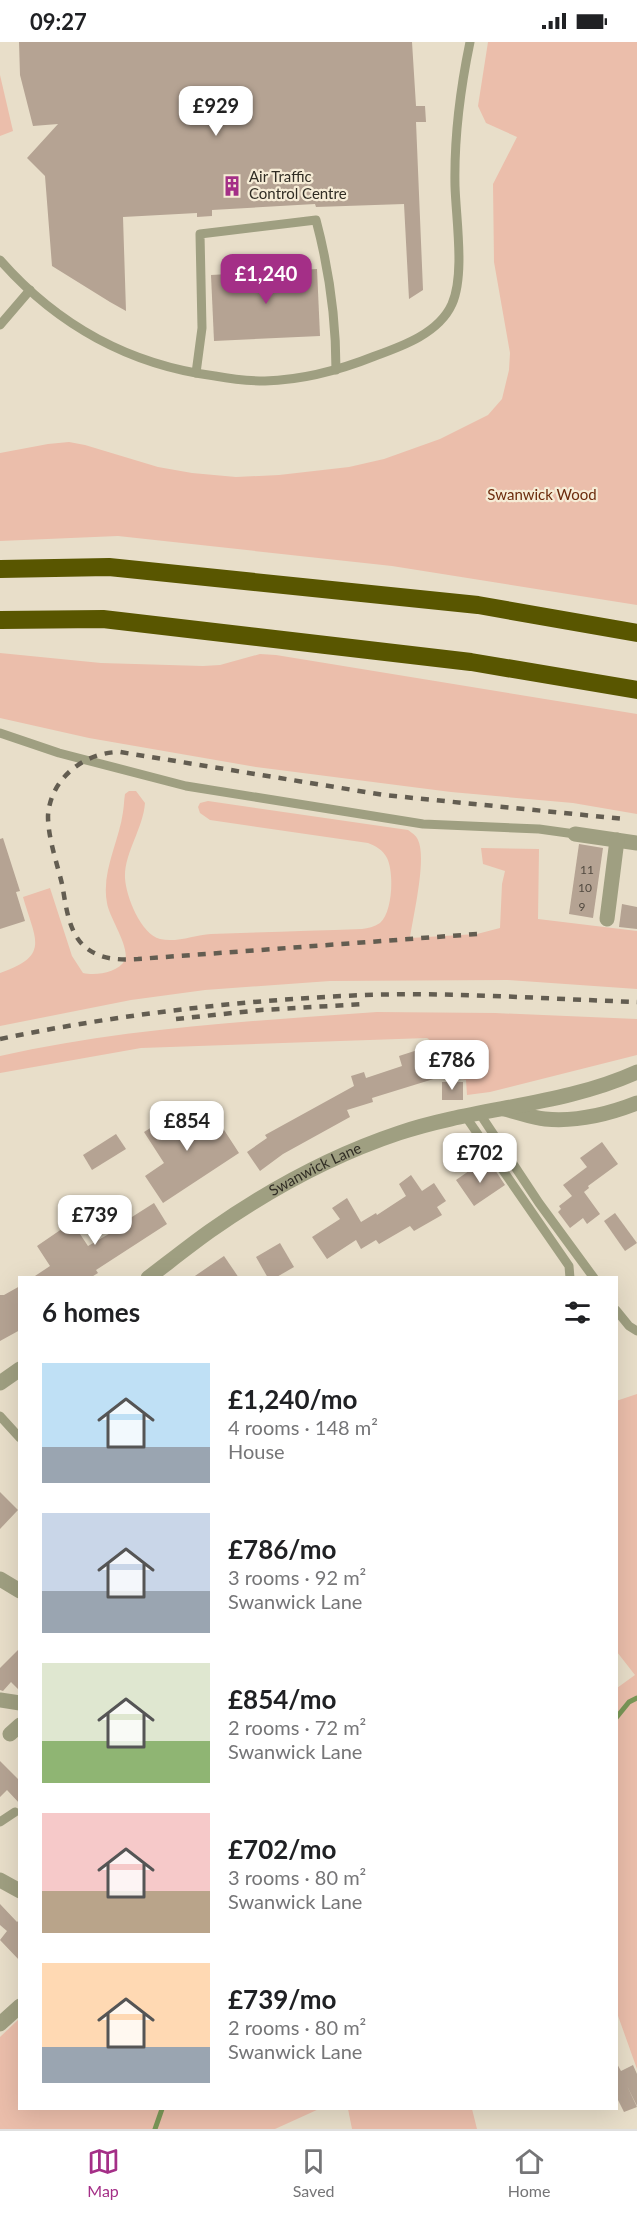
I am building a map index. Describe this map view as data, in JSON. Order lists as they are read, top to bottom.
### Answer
{
  "streets": {
    "street": ["Swanwick Lane"]
  },
  "parks": ["Swanwick Wood"],
  "places": {
    "building": ["Air Traffic Control Centre"]
  },
  "house_numbers": ["11", "10", "9"],
  "page": {
    "status": "09:27",
    "price": [
      "£929",
      "£1,240",
      "£786",
      "£854",
      "£702",
      "£739"
    ],
    "heading": "6 homes",
    "list": [
      {
        "name": "£1,240/mo",
        "note": "4 rooms · 148 m² · House"
      },
      {
        "name": "£786/mo",
        "note": "3 rooms · 92 m² · Swanwick Lane"
      },
      {
        "name": "£854/mo",
        "note": "2 rooms · 72 m² · Swanwick Lane"
      },
      {
        "name": "£702/mo",
        "note": "3 rooms · 80 m² · Swanwick Lane"
      },
      {
        "name": "£739/mo",
        "note": "2 rooms · 80 m² · Swanwick Lane"
      }
    ],
    "tabs": ["Map", "Saved", "Home"]
  }
}
